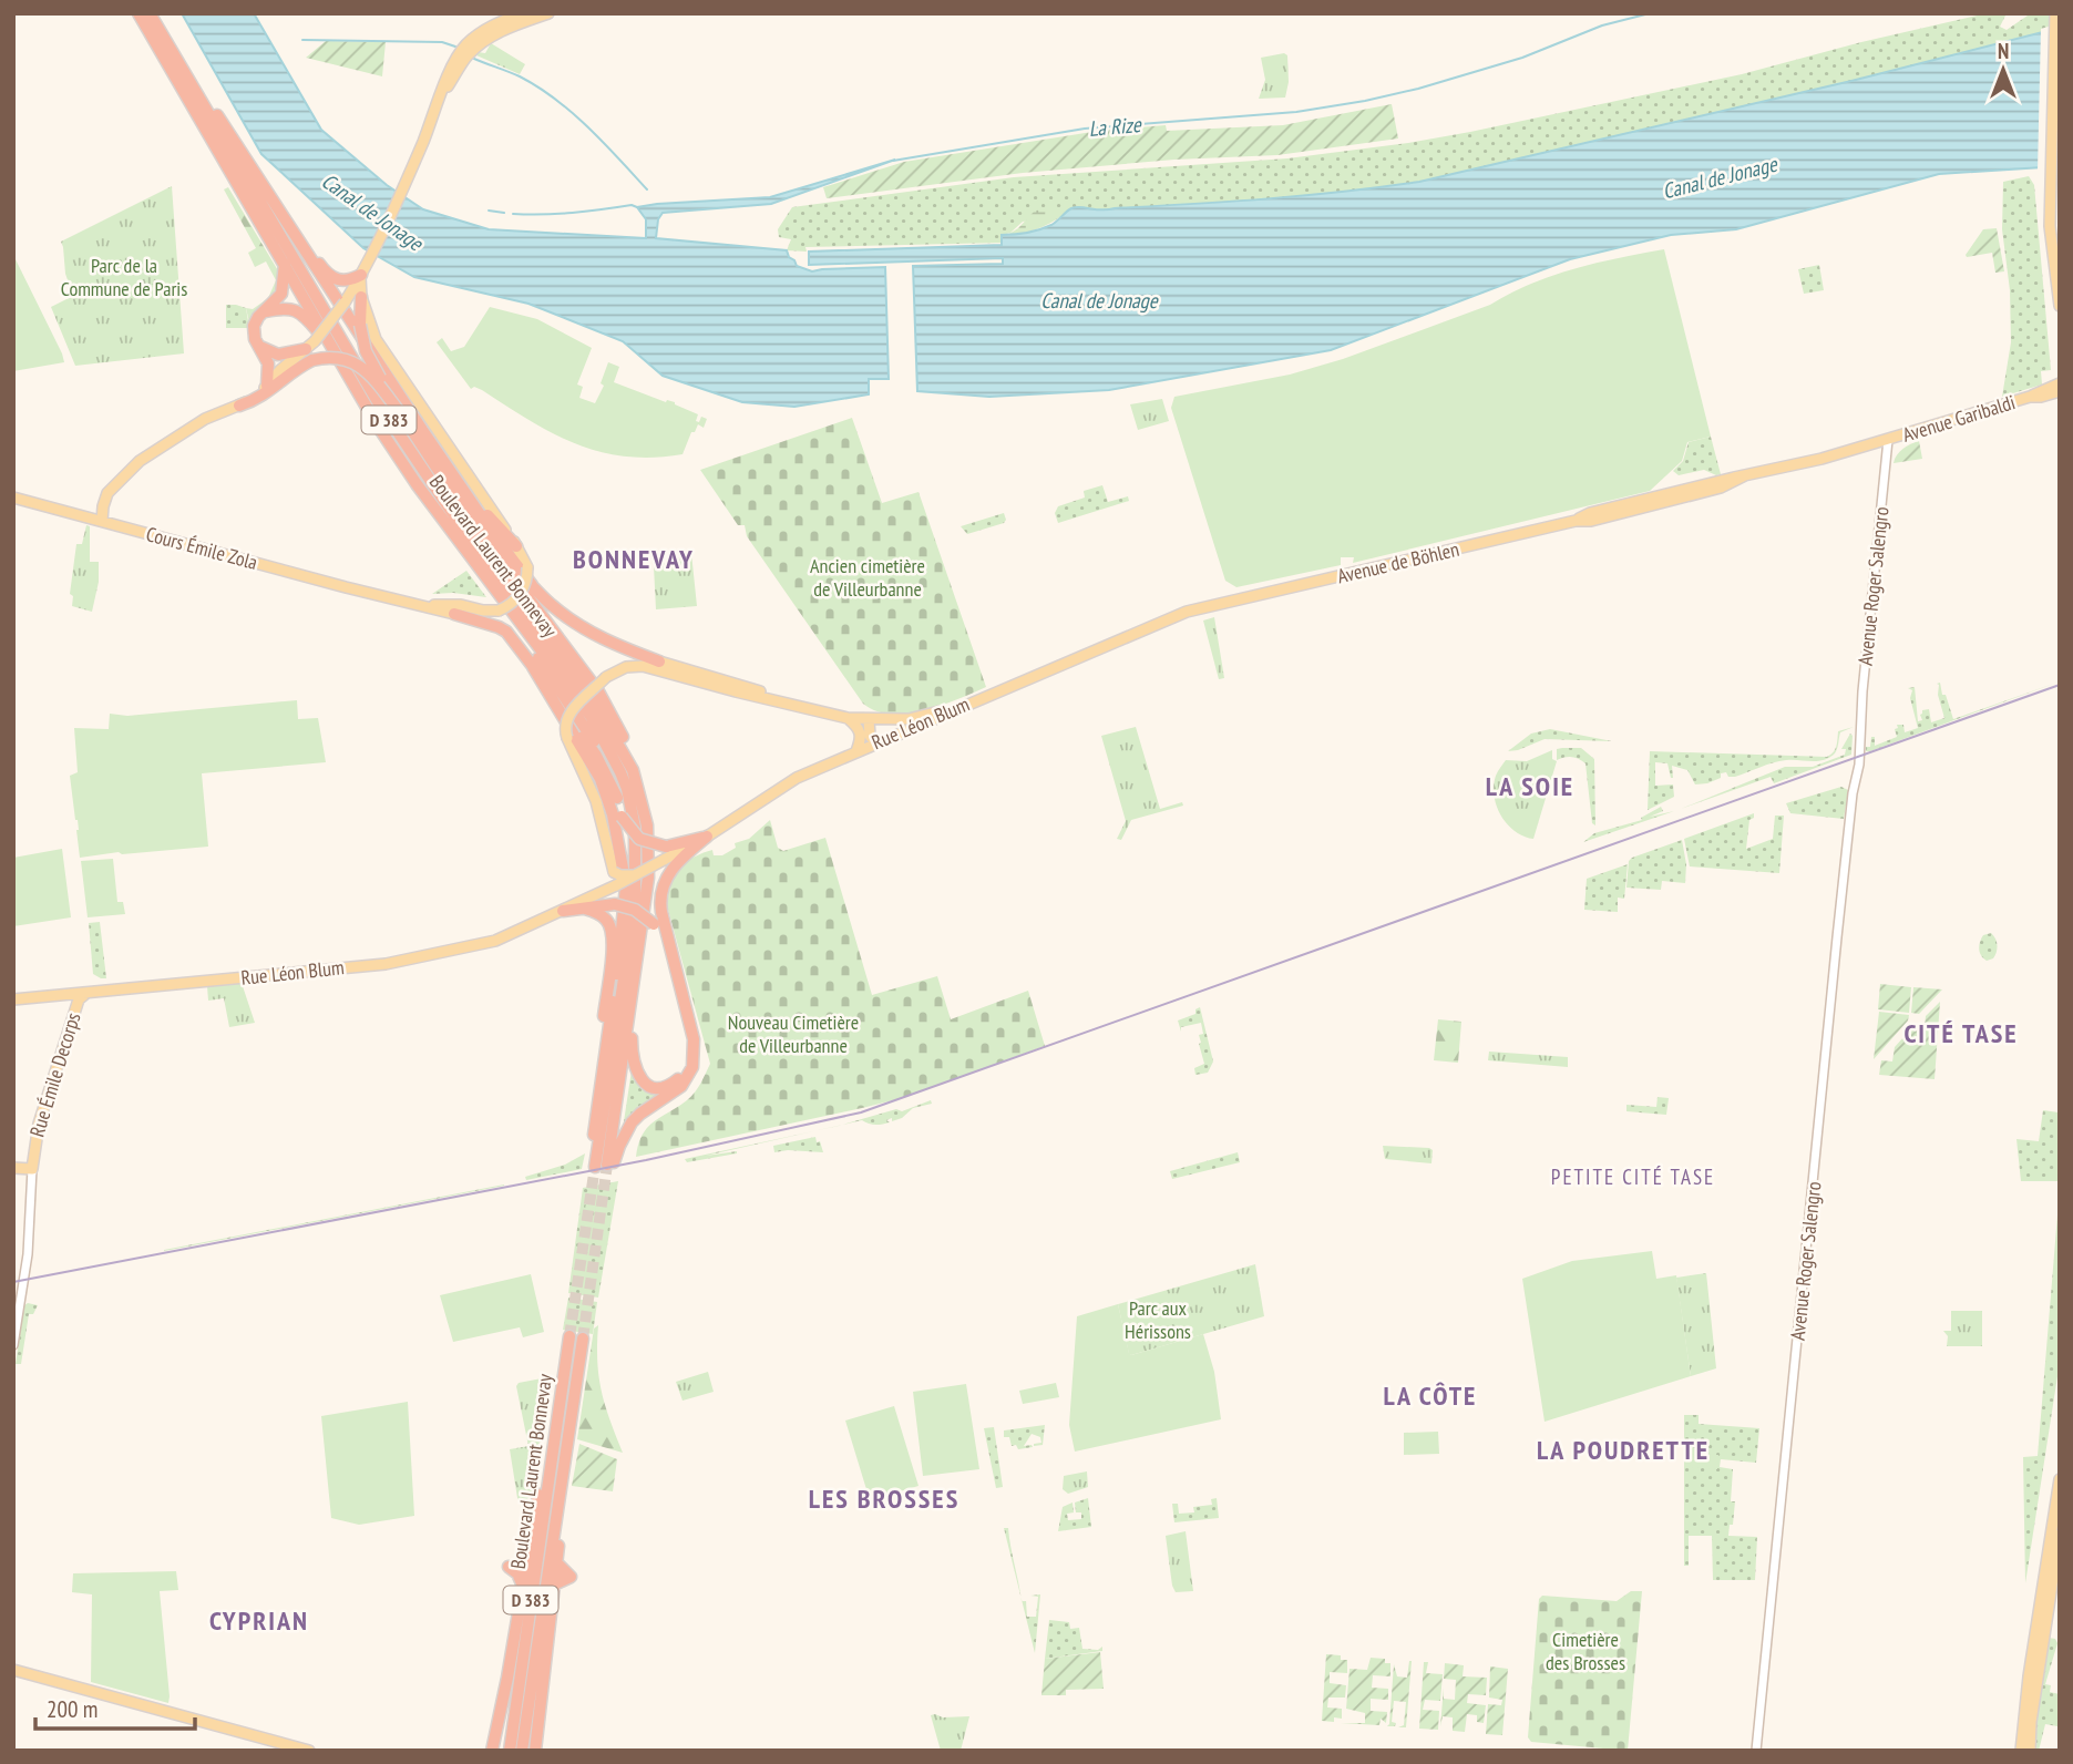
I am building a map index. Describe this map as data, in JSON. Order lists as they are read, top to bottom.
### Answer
{
  "streets": {
    "highway": ["D 383", "Boulevard Laurent Bonnevay"],
    "main road": [
      "Avenue Garibaldi",
      "Cours Émile Zola",
      "Avenue de Böhlen",
      "Rue Léon Blum",
      "Rue Émile Decorps"
    ],
    "street": ["Avenue Roger Salengro"]
  },
  "crossings": [
    ["Avenue Garibaldi", "Avenue de Böhlen"],
    ["Avenue Garibaldi", "Avenue Roger Salengro"],
    ["Cours Émile Zola", "Boulevard Laurent Bonnevay"],
    ["Avenue de Böhlen", "Avenue Roger Salengro"],
    ["Avenue de Böhlen", "Rue Léon Blum"],
    ["Rue Léon Blum", "Rue Émile Decorps"]
  ],
  "districts": [
    "BONNEVAY",
    "LA SOIE",
    "CITÉ TASE",
    "PETITE CITÉ TASE",
    "LA CÔTE",
    "LA POUDRETTE",
    "LES BROSSES",
    "CYPRIAN"
  ],
  "water": ["La Rize", "Canal de Jonage"],
  "parks": [
    "Parc de la Commune de Paris",
    "Ancien cimetière de Villeurbanne",
    "Nouveau Cimetière de Villeurbanne",
    "Parc aux Hérissons",
    "Cimetière des Brosses"
  ],
  "scale_bar": "200 m",
  "north": "top"
}
